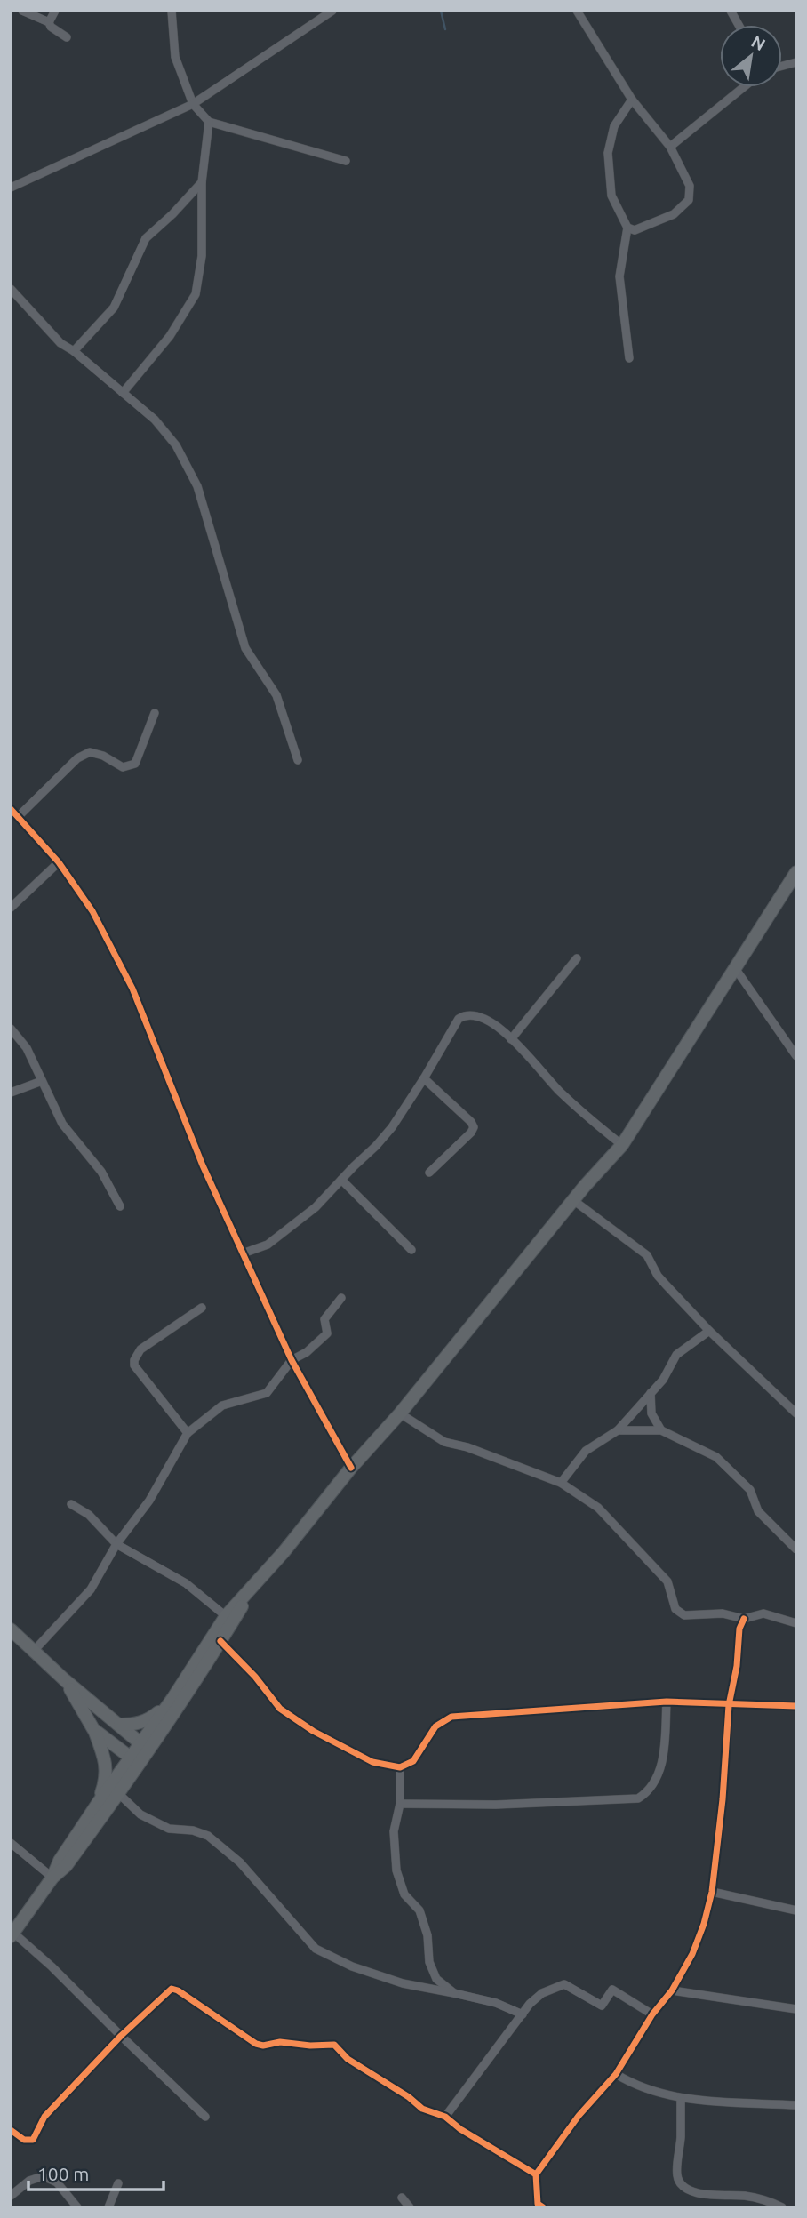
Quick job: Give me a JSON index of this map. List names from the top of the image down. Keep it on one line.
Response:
{"scale_bar":"100 m","north":"top right"}
